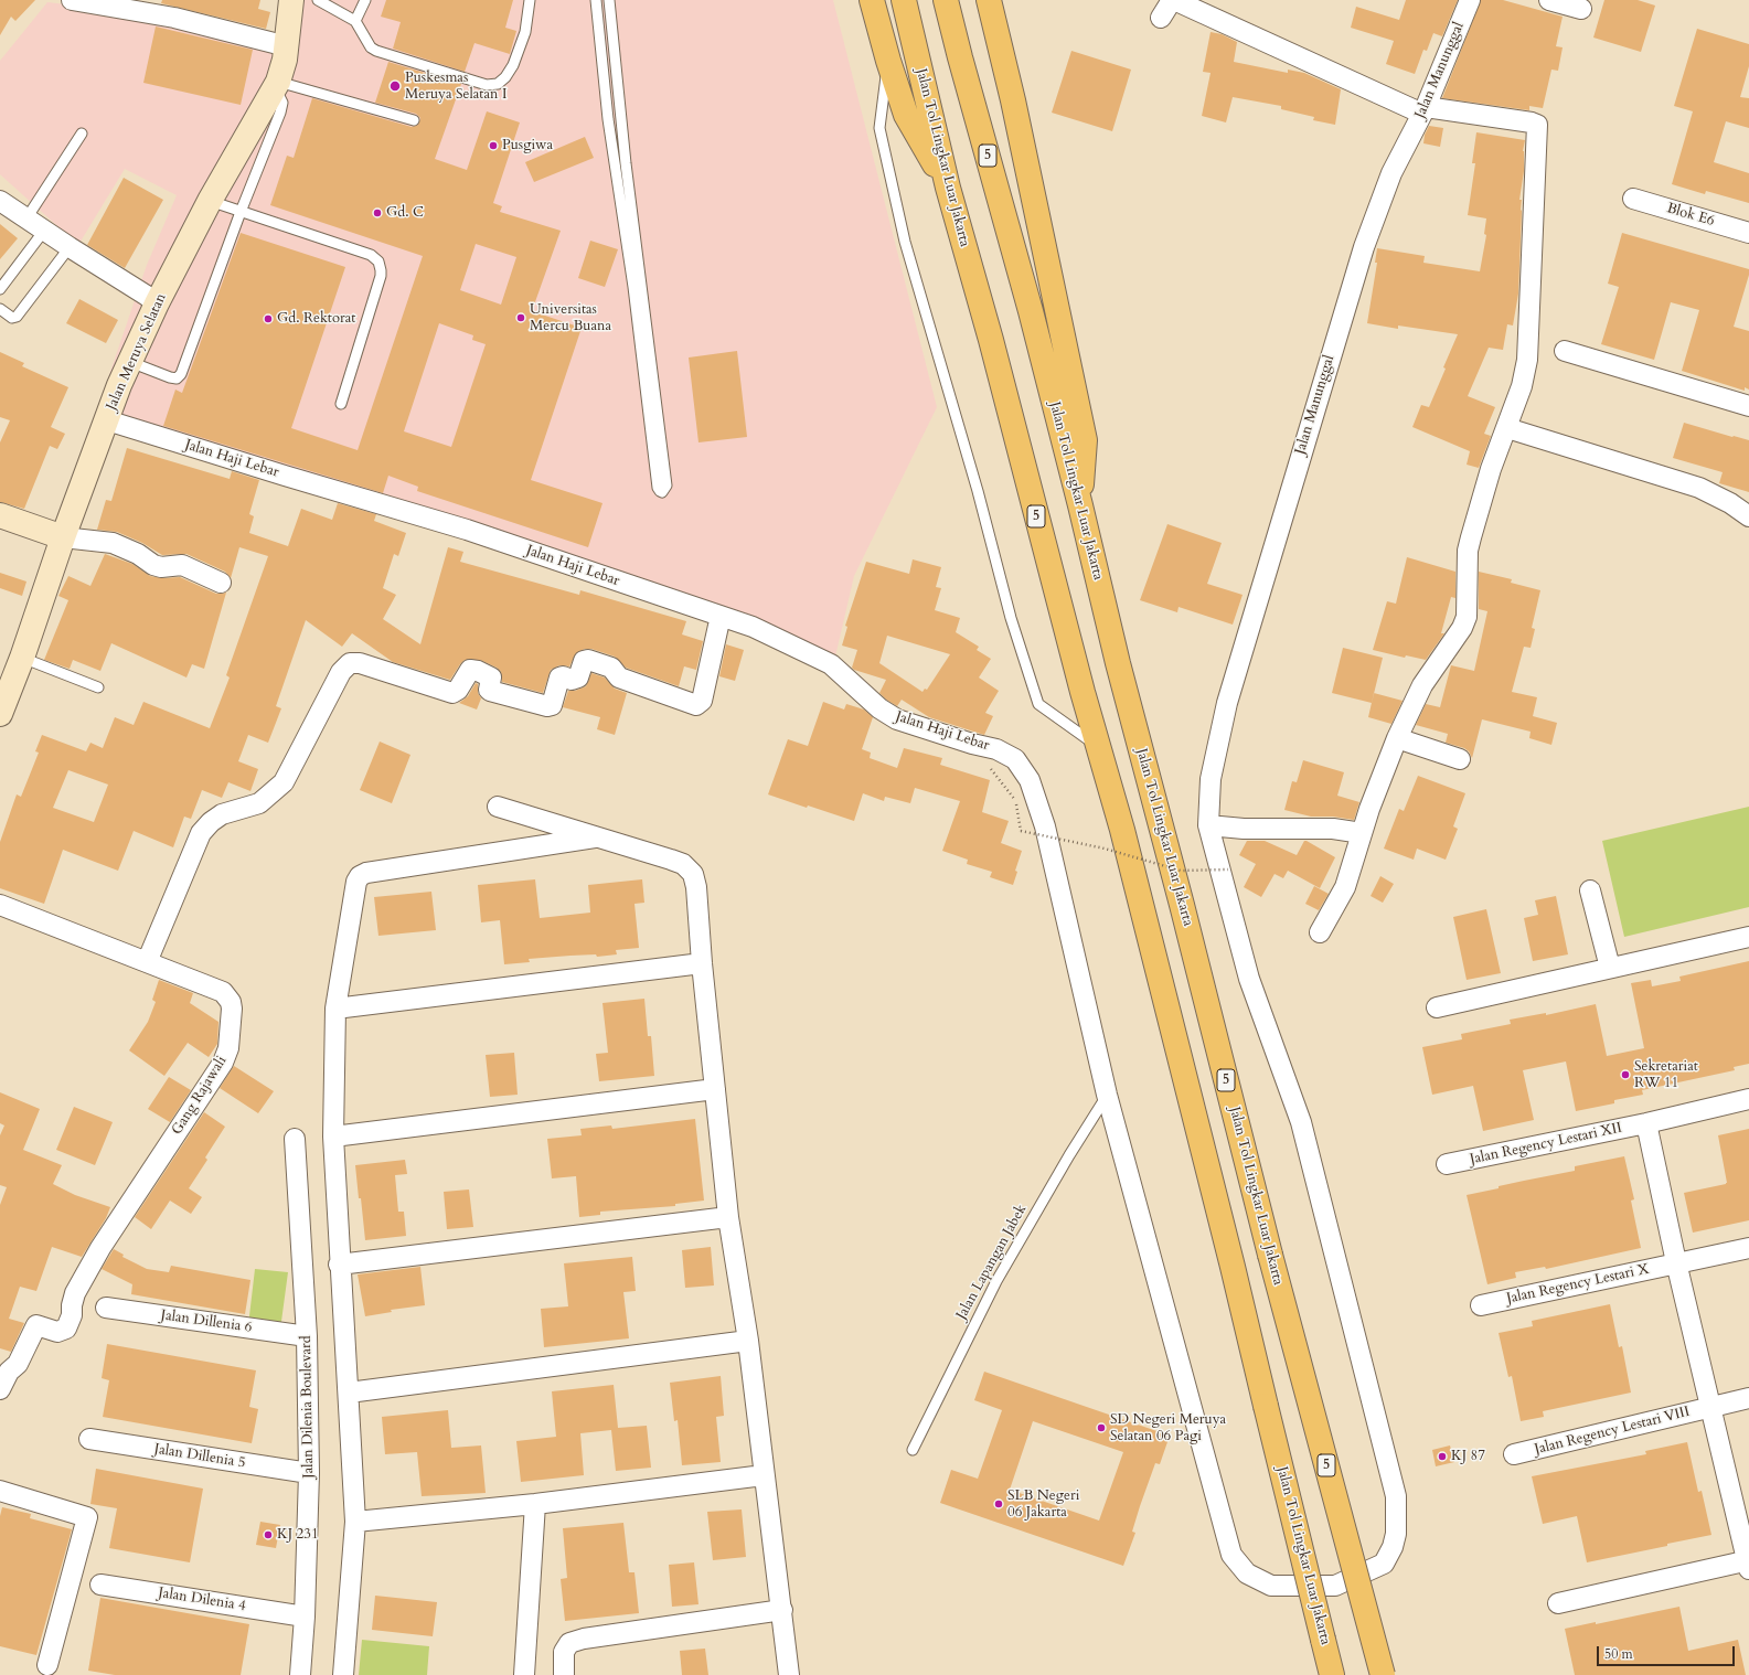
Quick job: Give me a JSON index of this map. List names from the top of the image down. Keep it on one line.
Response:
{"streets":{"highway":["5","Jalan Tol Lingkar Luar Jakarta"],"main road":["Jalan Meruya Selatan"],"street":["Jalan Manunggal","Blok E6","Jalan Haji Lebar","Gang Rajawali","Jalan Regency Lestari XII","Jalan Regency Lestari X","Jalan Dillenia 6","Jalan Dilenia Boulevard","Jalan Regency Lestari VIII","Jalan Dillenia 5","Jalan Dilenia 4"],"lane":["Jalan Lapangan Jabek"]},"crossings":[["Jalan Manunggal","Jalan Haji Lebar"],["Jalan Manunggal","Jalan Lapangan Jabek"],["Jalan Meruya Selatan","Jalan Haji Lebar"],["Jalan Dillenia 6","Jalan Dilenia Boulevard"],["Jalan Dilenia Boulevard","Jalan Dillenia 5"],["Jalan Dilenia Boulevard","Jalan Dilenia 4"]],"places":["Puskesmas Meruya Selatan I","Pusgiwa","Gd. C","Universitas Mercu Buana","Gd. Rektorat","Sekretariat RW 11","SD Negeri Meruya Selatan 06 Pagi","KJ 87","SLB Negeri 06 Jakarta","KJ 231"],"scale_bar":"50 m"}
